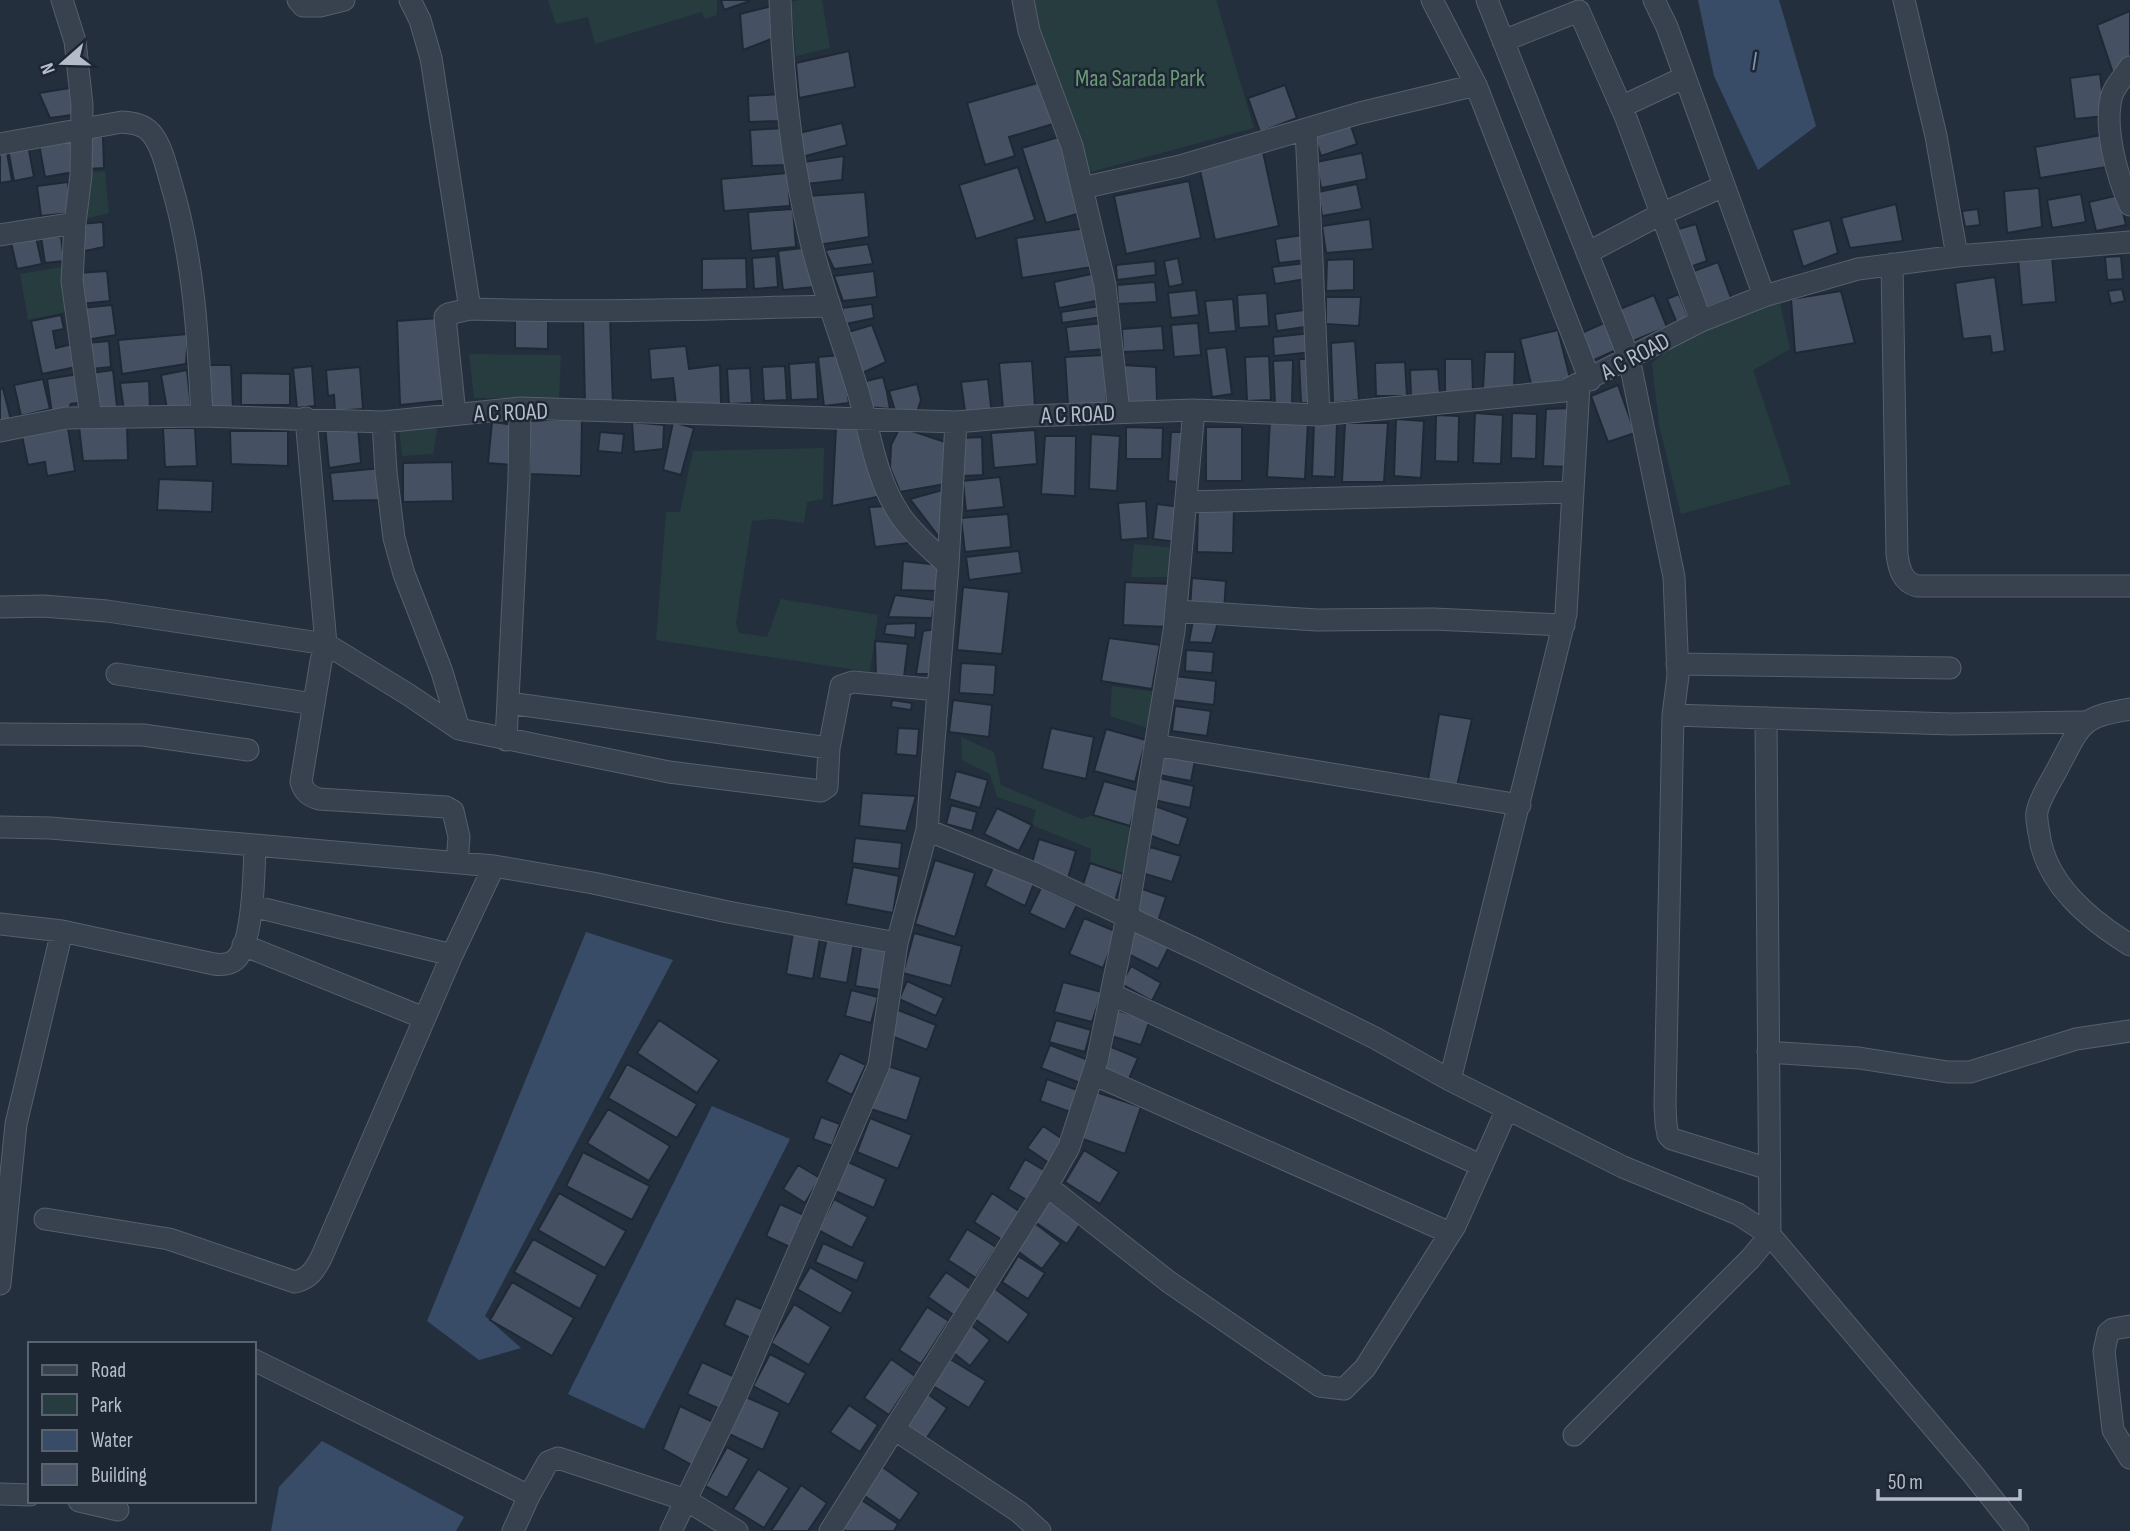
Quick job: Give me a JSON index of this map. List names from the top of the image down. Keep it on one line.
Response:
{"streets":{"street":["A C ROAD"]},"water":["l"],"parks":["Maa Sarada Park"],"legend":["Road","Park","Water","Building"],"scale_bar":"50 m","north":"left"}
